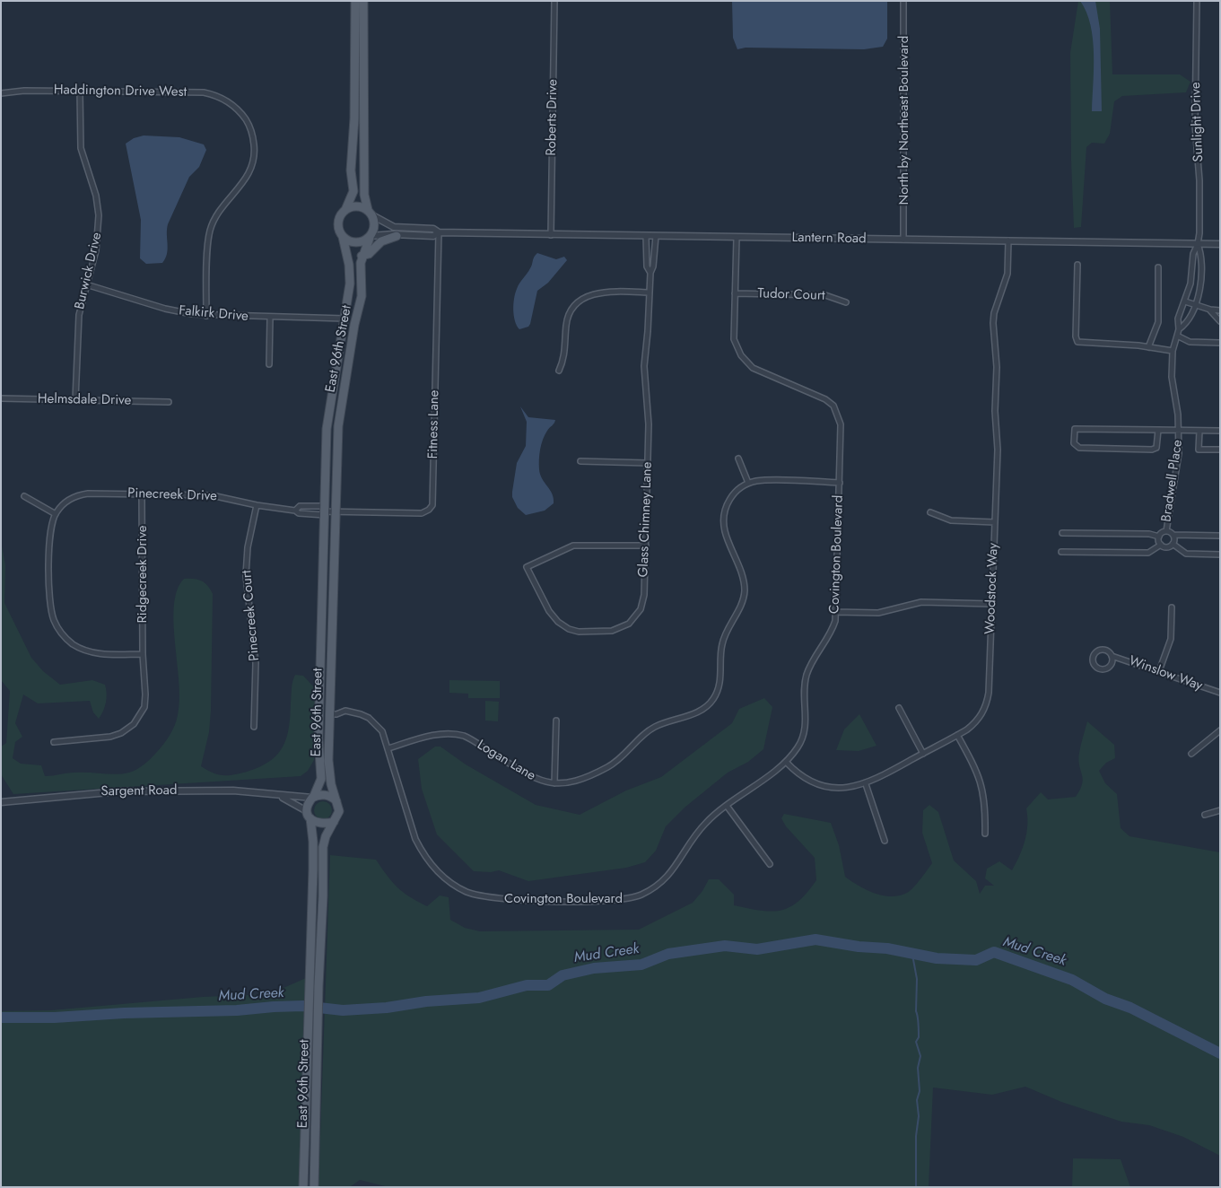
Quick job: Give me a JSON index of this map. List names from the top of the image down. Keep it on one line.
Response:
{"streets":{"main road":["East 96th Street"],"street":["Haddington Drive West","Roberts Drive","North by Northeast Boulevard","Sunlight Drive","Lantern Road","Burwick Drive","Tudor Court","Falkirk Drive","Helmsdale Drive","Fitness Lane","Bradwell Place","Pinecreek Drive","Glass Chimney Lane","Covington Boulevard","Ridgecreek Drive","Woodstock Way","Pinecreek Court","Winslow Way","Logan Lane","Sargent Road"]},"crossings":[["Haddington Drive West","Burwick Drive"],["Haddington Drive West","Falkirk Drive"],["Roberts Drive","Lantern Road"],["North by Northeast Boulevard","Lantern Road"],["Sunlight Drive","Lantern Road"],["Sunlight Drive","Bradwell Place"],["Lantern Road","East 96th Street"],["Lantern Road","Fitness Lane"],["Lantern Road","Bradwell Place"],["Lantern Road","Glass Chimney Lane"],["Lantern Road","Covington Boulevard"],["Lantern Road","Woodstock Way"],["Burwick Drive","Falkirk Drive"],["Burwick Drive","Helmsdale Drive"],["Tudor Court","Covington Boulevard"],["Falkirk Drive","East 96th Street"],["East 96th Street","Fitness Lane"],["East 96th Street","Pinecreek Drive"],["East 96th Street","Covington Boulevard"],["East 96th Street","Sargent Road"],["Fitness Lane","Pinecreek Drive"],["Pinecreek Drive","Ridgecreek Drive"],["Pinecreek Drive","Pinecreek Court"],["Covington Boulevard","Woodstock Way"],["Covington Boulevard","Logan Lane"]],"water":["Mud Creek"]}
